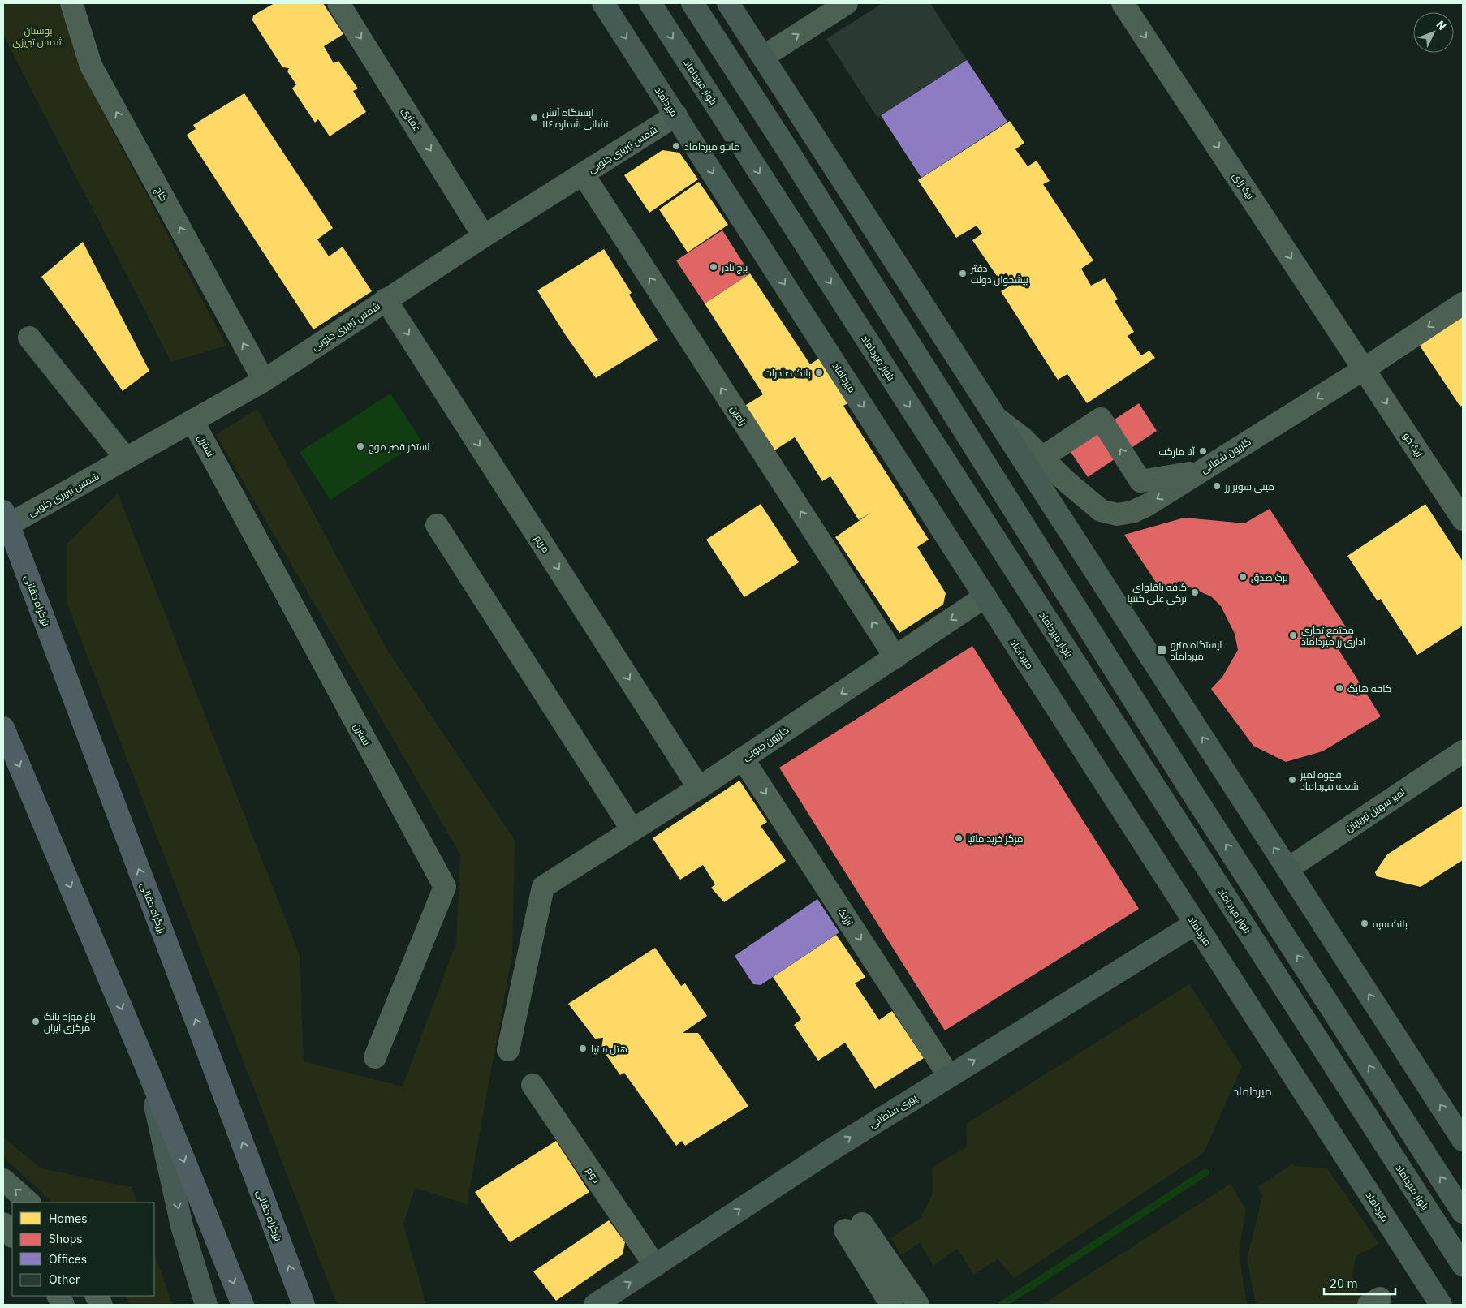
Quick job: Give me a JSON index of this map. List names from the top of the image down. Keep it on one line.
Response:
{"streets":{"highway":["بزرگراه حقانی"],"main road":["بلوار میرداماد","میرداماد","پوری سلطانی"],"street":["غفارى","شمس تبریزی جنوبی","نیک رای","کاج","رامین","نیک خو","نسترن","کازرون شمالی","مریم","کازرون جنوبی","امیر سهیل تبریزیان","ارژنگ","دوم"]},"crossings":[["میرداماد","شمس تبریزی جنوبی"],["میرداماد","کازرون جنوبی"],["میرداماد","پوری سلطانی"],["غفارى","شمس تبریزی جنوبی"],["شمس تبریزی جنوبی","کاج"],["شمس تبریزی جنوبی","رامین"],["شمس تبریزی جنوبی","نسترن"],["شمس تبریزی جنوبی","مریم"],["شمس تبریزی جنوبی","بزرگراه حقانی"],["نیک رای","نیک خو"],["نیک رای","کازرون شمالی"],["رامین","کازرون جنوبی"],["نیک خو","کازرون شمالی"],["مریم","کازرون جنوبی"],["کازرون جنوبی","ارژنگ"],["ارژنگ","پوری سلطانی"],["پوری سلطانی","دوم"]],"one_way":["غفارى","نیک رای","رامین","نیک خو","کازرون شمالی","کازرون جنوبی","ارژنگ","پوری سلطانی"],"districts":["میرداماد"],"parks":["بوستان شمس تبریزی"],"places":{"other":["ایستگاه آتش نشانی شماره ۱۱۶","مانتو میرداماد","برج نادر","دفتر پیشخوان دولت","بانک صادرات","استخر قصر موج","آتا مارکت","مینی سوپر رز","برگ صدق","کافه باقلوای ترکی علی کنتیا","مجتمع تجاری اداری رز میرداماد","کافه هایک","قهوه لمیز شعبه میرداماد","مرکز خرید ماتیا","بانک سپه","باغ موزه بانک مرکزی ایران","هتل ستیا"],"transit":["ایستگاه مترو میرداماد"]},"legend":["Homes","Shops","Offices","Other"],"scale_bar":"20 m","north":"top right"}
